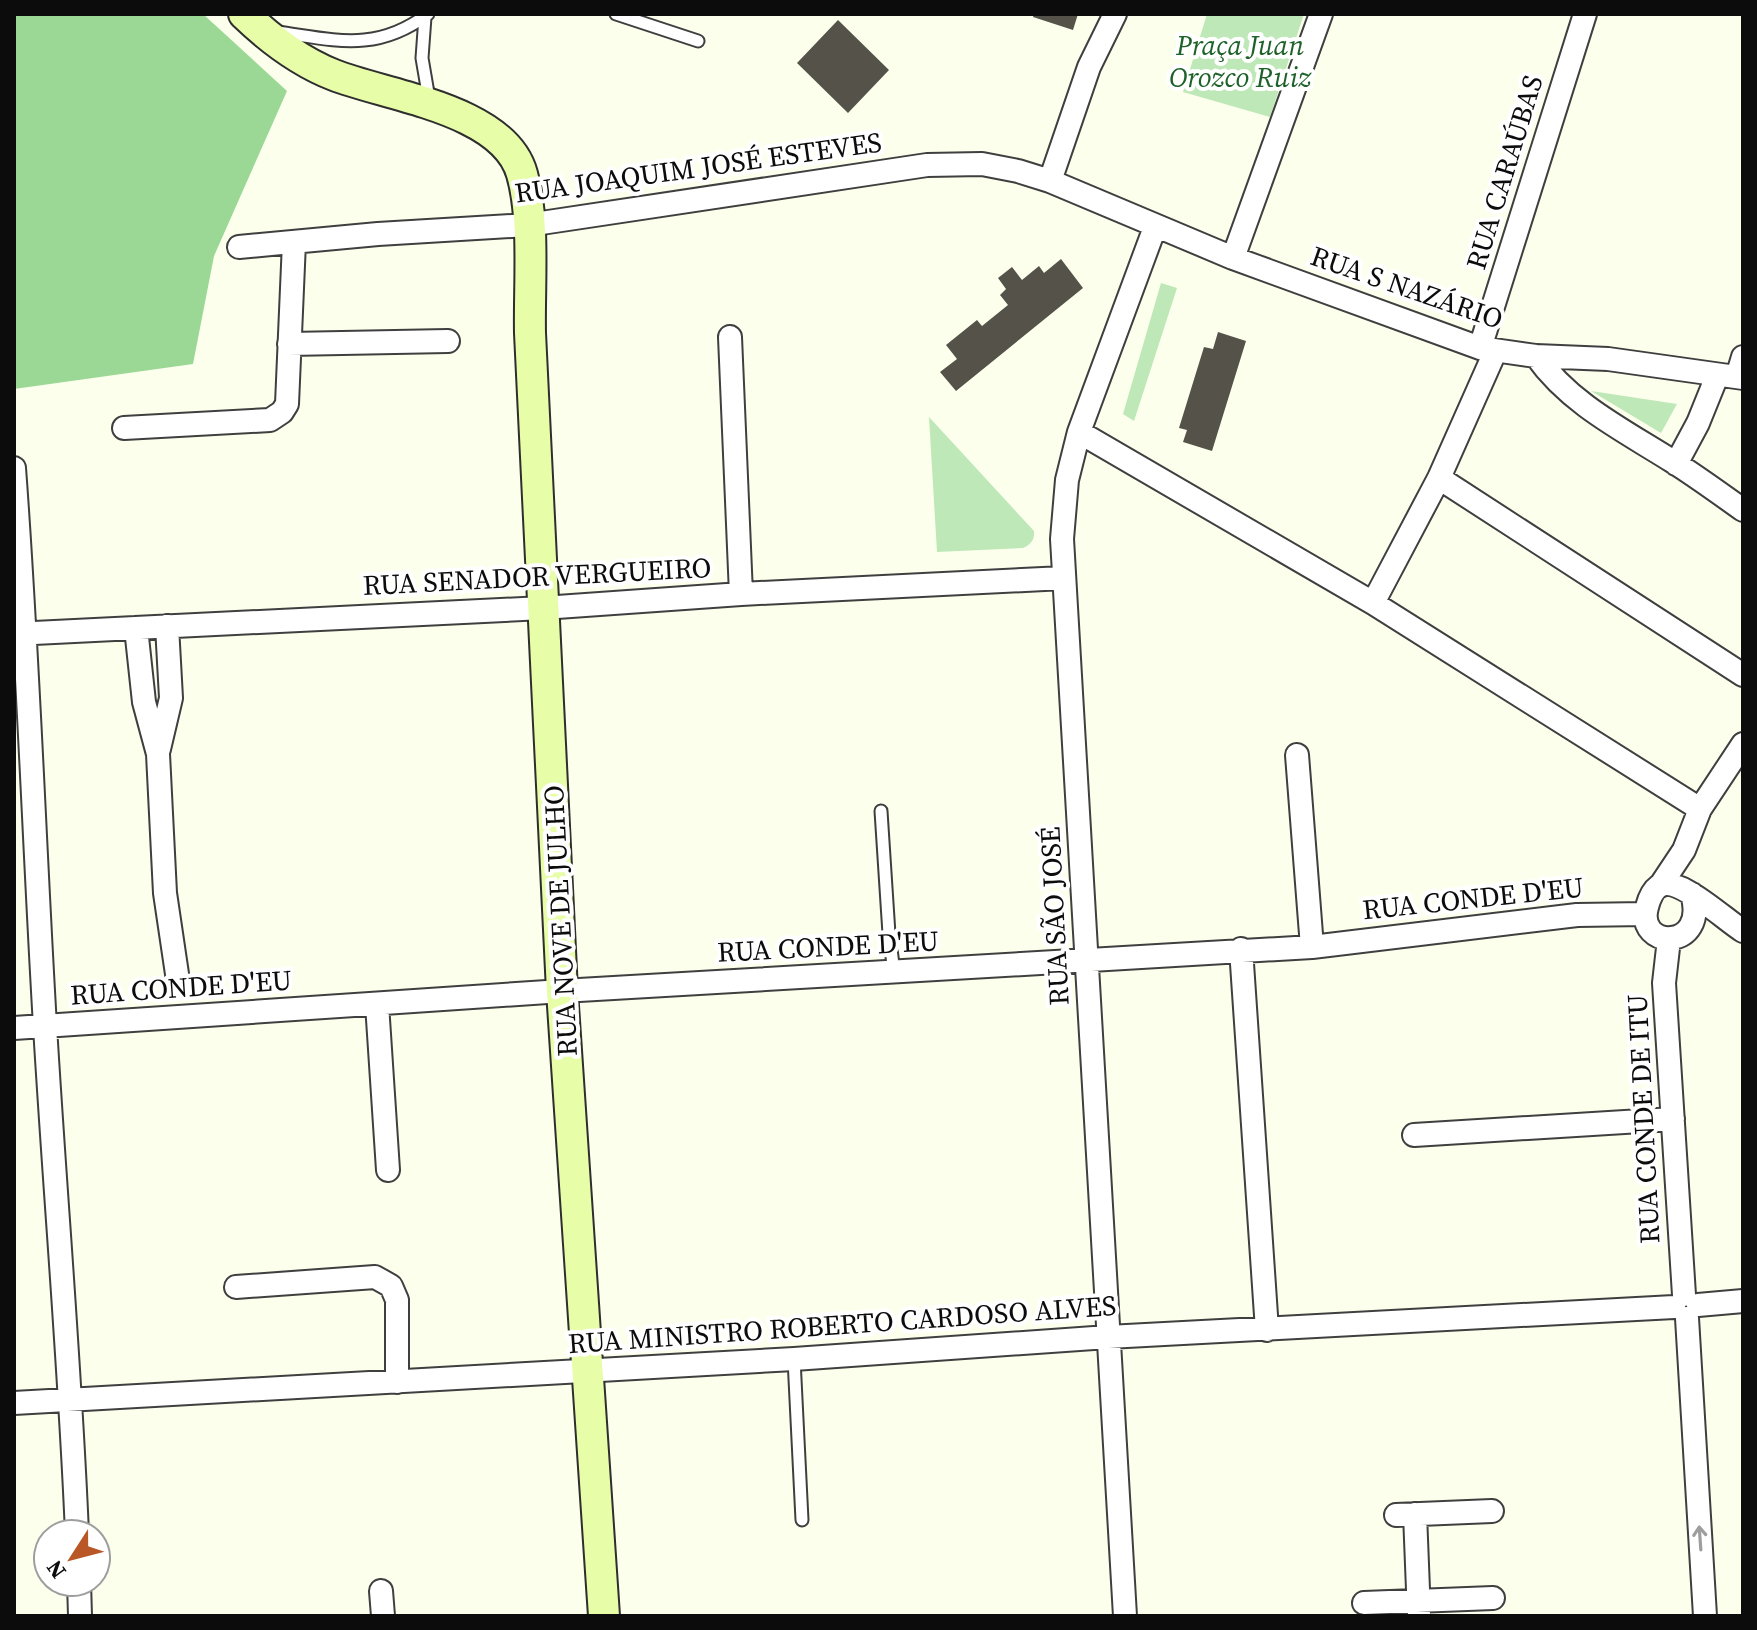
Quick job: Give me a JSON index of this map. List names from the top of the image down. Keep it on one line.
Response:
{"streets":{"street":["RUA JOAQUIM JOSÉ ESTEVES","RUA CARAÚBAS","RUA S NAZÁRIO","RUA SENADOR VERGUEIRO","RUA CONDE D'EU","RUA SÃO JOSÉ","RUA NOVE DE JULHO","RUA CONDE DE ITU","RUA MINISTRO ROBERTO CARDOSO ALVES"]},"crossings":[["RUA JOAQUIM JOSÉ ESTEVES","RUA S NAZÁRIO"],["RUA JOAQUIM JOSÉ ESTEVES","RUA SÃO JOSÉ"],["RUA JOAQUIM JOSÉ ESTEVES","RUA NOVE DE JULHO"],["RUA CARAÚBAS","RUA S NAZÁRIO"],["RUA S NAZÁRIO","RUA SÃO JOSÉ"],["RUA SENADOR VERGUEIRO","RUA SÃO JOSÉ"],["RUA SENADOR VERGUEIRO","RUA NOVE DE JULHO"],["RUA CONDE D'EU","RUA SÃO JOSÉ"],["RUA CONDE D'EU","RUA NOVE DE JULHO"],["RUA CONDE D'EU","RUA CONDE DE ITU"],["RUA SÃO JOSÉ","RUA MINISTRO ROBERTO CARDOSO ALVES"],["RUA NOVE DE JULHO","RUA MINISTRO ROBERTO CARDOSO ALVES"],["RUA CONDE DE ITU","RUA MINISTRO ROBERTO CARDOSO ALVES"]],"one_way":["RUA CONDE DE ITU"],"parks":["Praça Juan Orozco Ruiz"],"north":"bottom left"}
